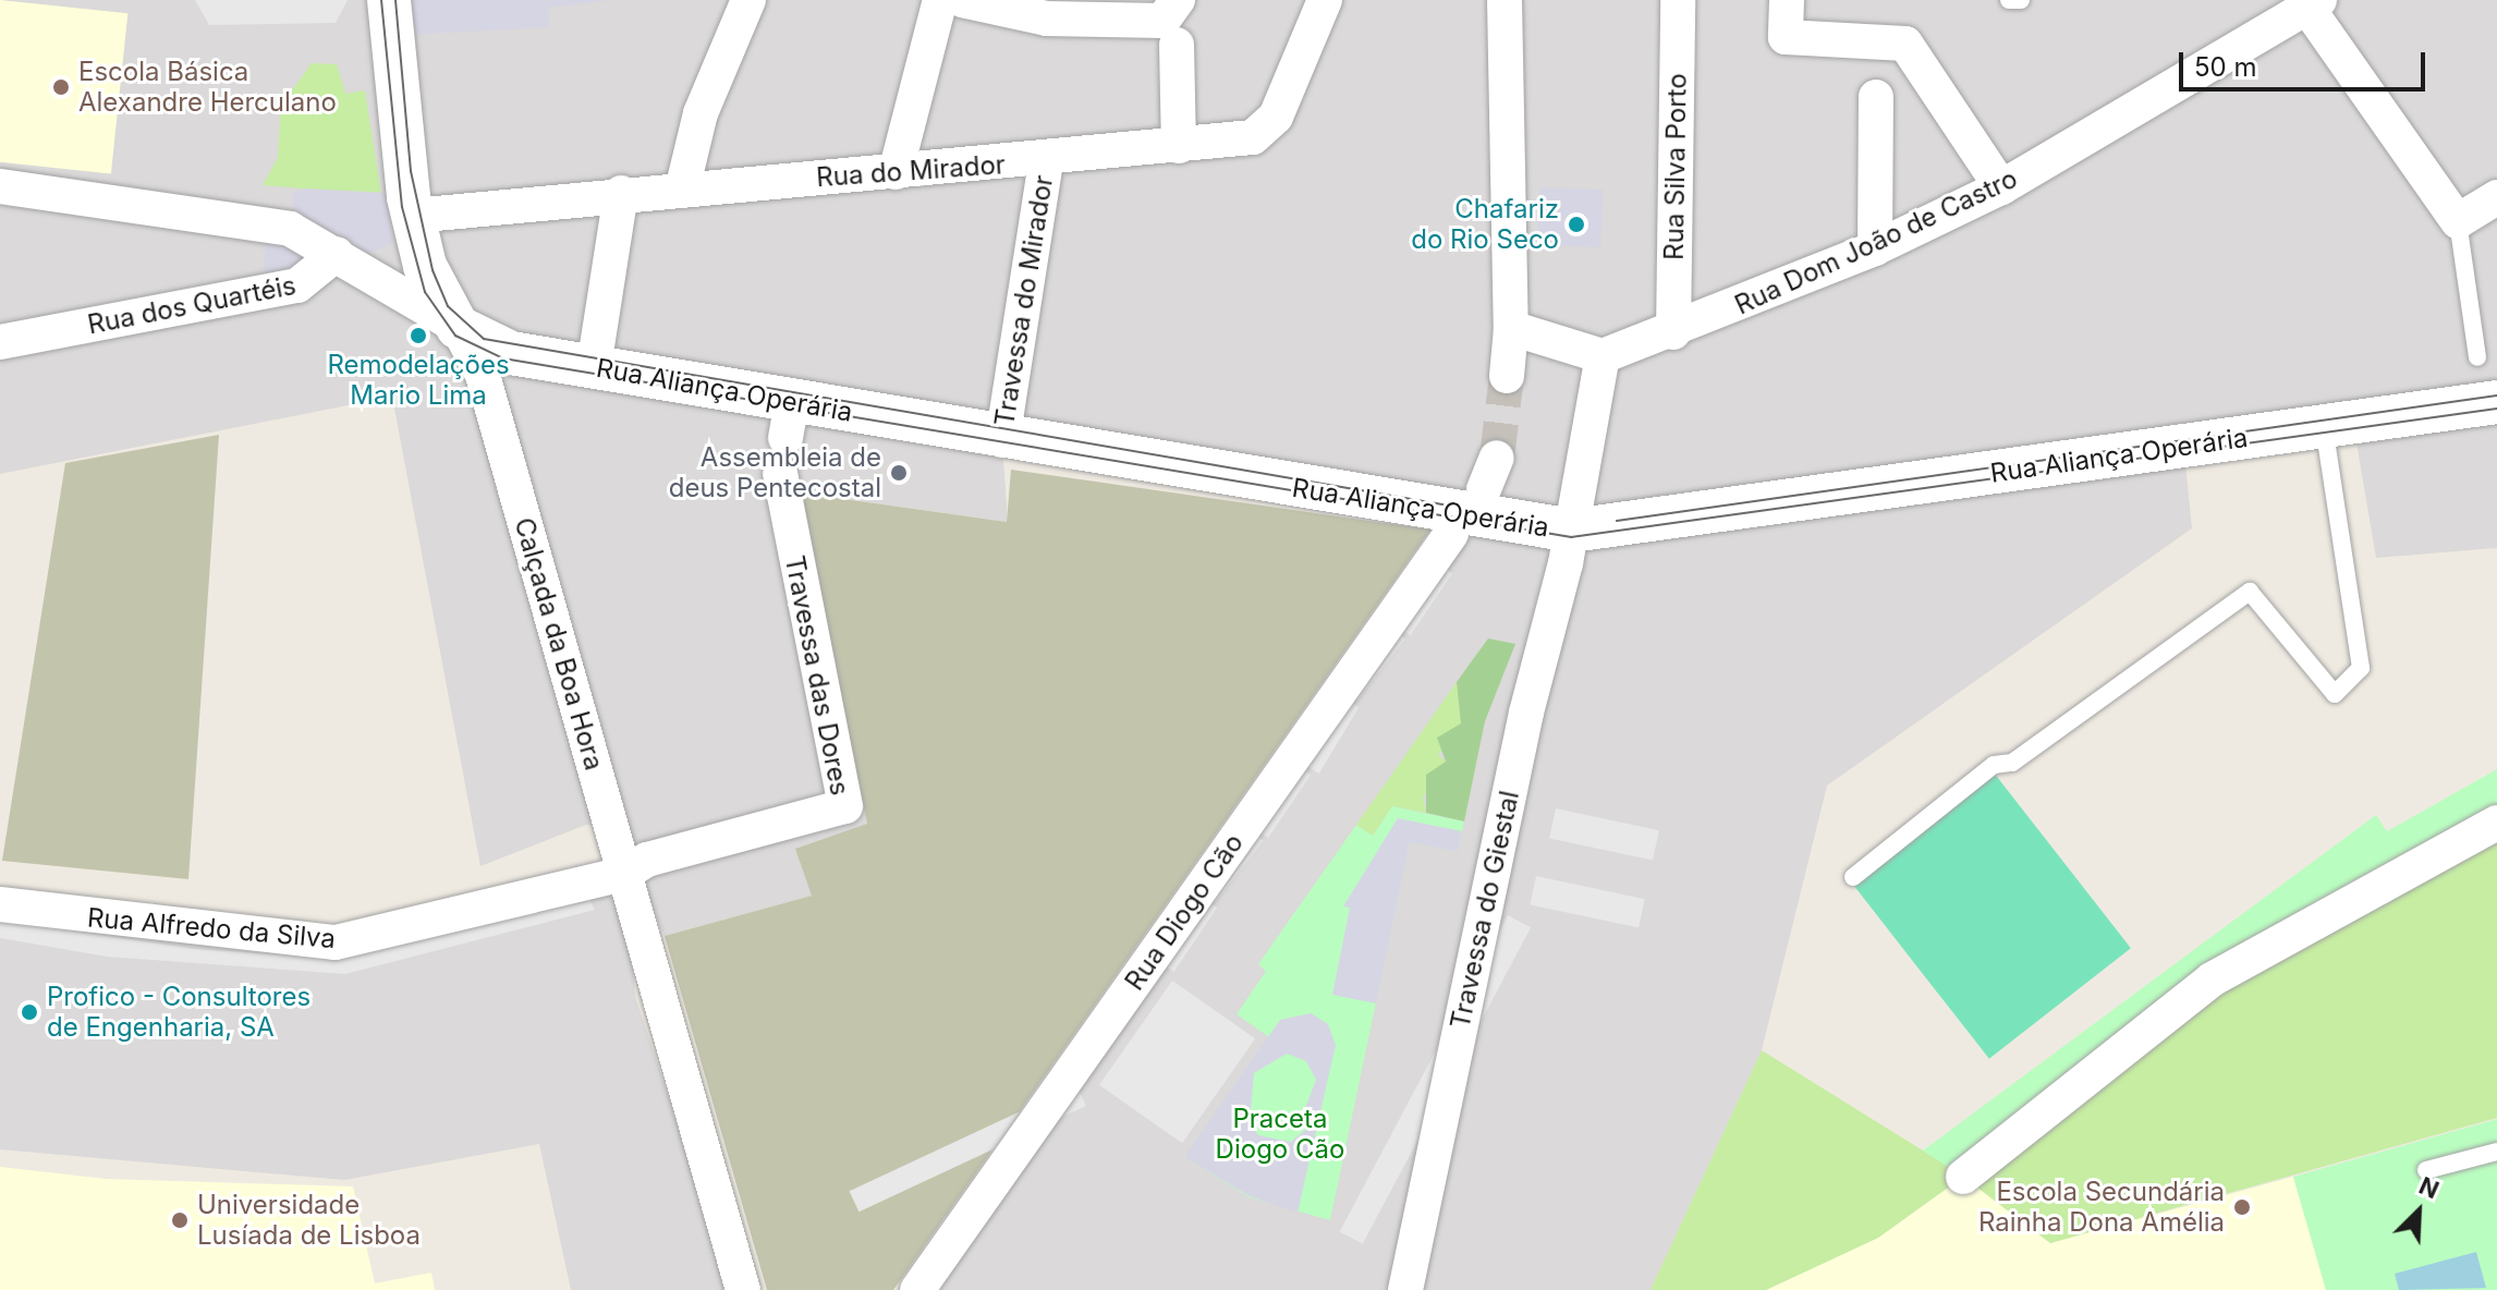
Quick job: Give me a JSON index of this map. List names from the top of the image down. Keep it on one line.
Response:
{"streets":{"street":["Rua Silva Porto","Rua do Mirador","Rua Dom João de Castro","Travessa do Mirador","Rua dos Quartéis","Rua Aliança Operária","Calçada da Boa Hora","Travessa das Dores","Travessa do Giestal","Rua Diogo Cão","Rua Alfredo da Silva"]},"crossings":[["Rua Silva Porto","Rua Dom João de Castro"],["Rua do Mirador","Travessa do Mirador"],["Rua do Mirador","Calçada da Boa Hora"],["Rua Dom João de Castro","Travessa do Giestal"],["Travessa do Mirador","Rua Aliança Operária"],["Rua Aliança Operária","Calçada da Boa Hora"],["Rua Aliança Operária","Travessa do Giestal"],["Calçada da Boa Hora","Travessa das Dores"],["Calçada da Boa Hora","Rua Alfredo da Silva"],["Travessa das Dores","Rua Alfredo da Silva"]],"parks":["Praceta Diogo Cão"],"places":["Escola Básica Alexandre Herculano","Chafariz do Rio Seco","Remodelações Mario Lima","Assembleia de deus Pentecostal","Profico - Consultores de Engenharia, SA","Escola Secundária Rainha Dona Amélia","Universidade Lusíada de Lisboa"],"scale_bar":"50 m","north":"top right"}
